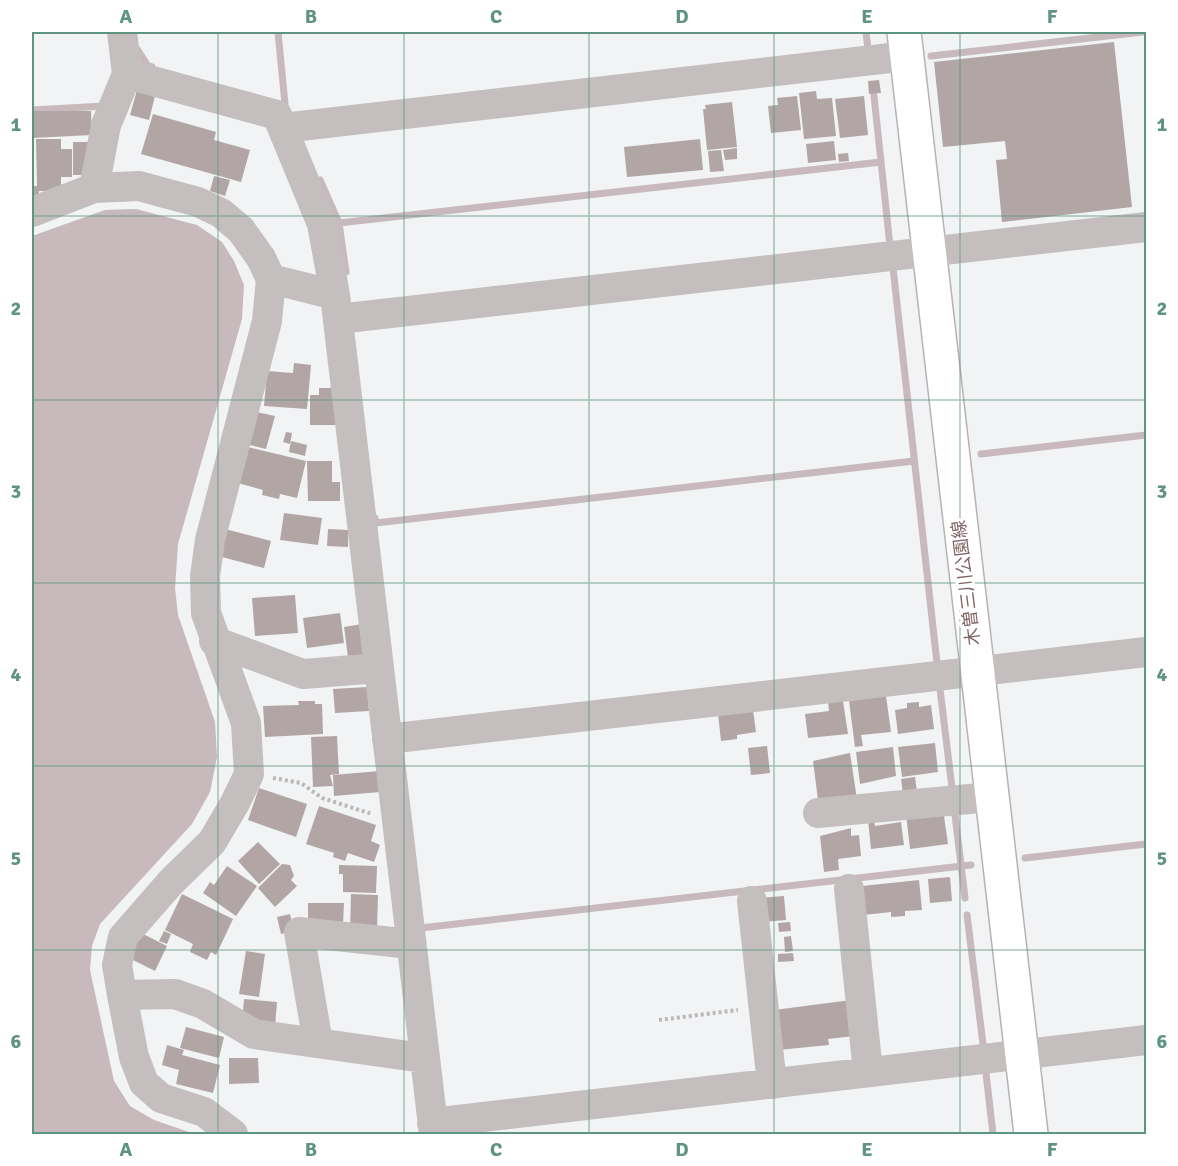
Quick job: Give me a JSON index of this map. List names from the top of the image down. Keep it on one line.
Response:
{"streets":{"main road":["木曽三川公園線"]},"grid":{"columns":["A","B","C","D","E","F"],"rows":["1","2","3","4","5","6"]}}
